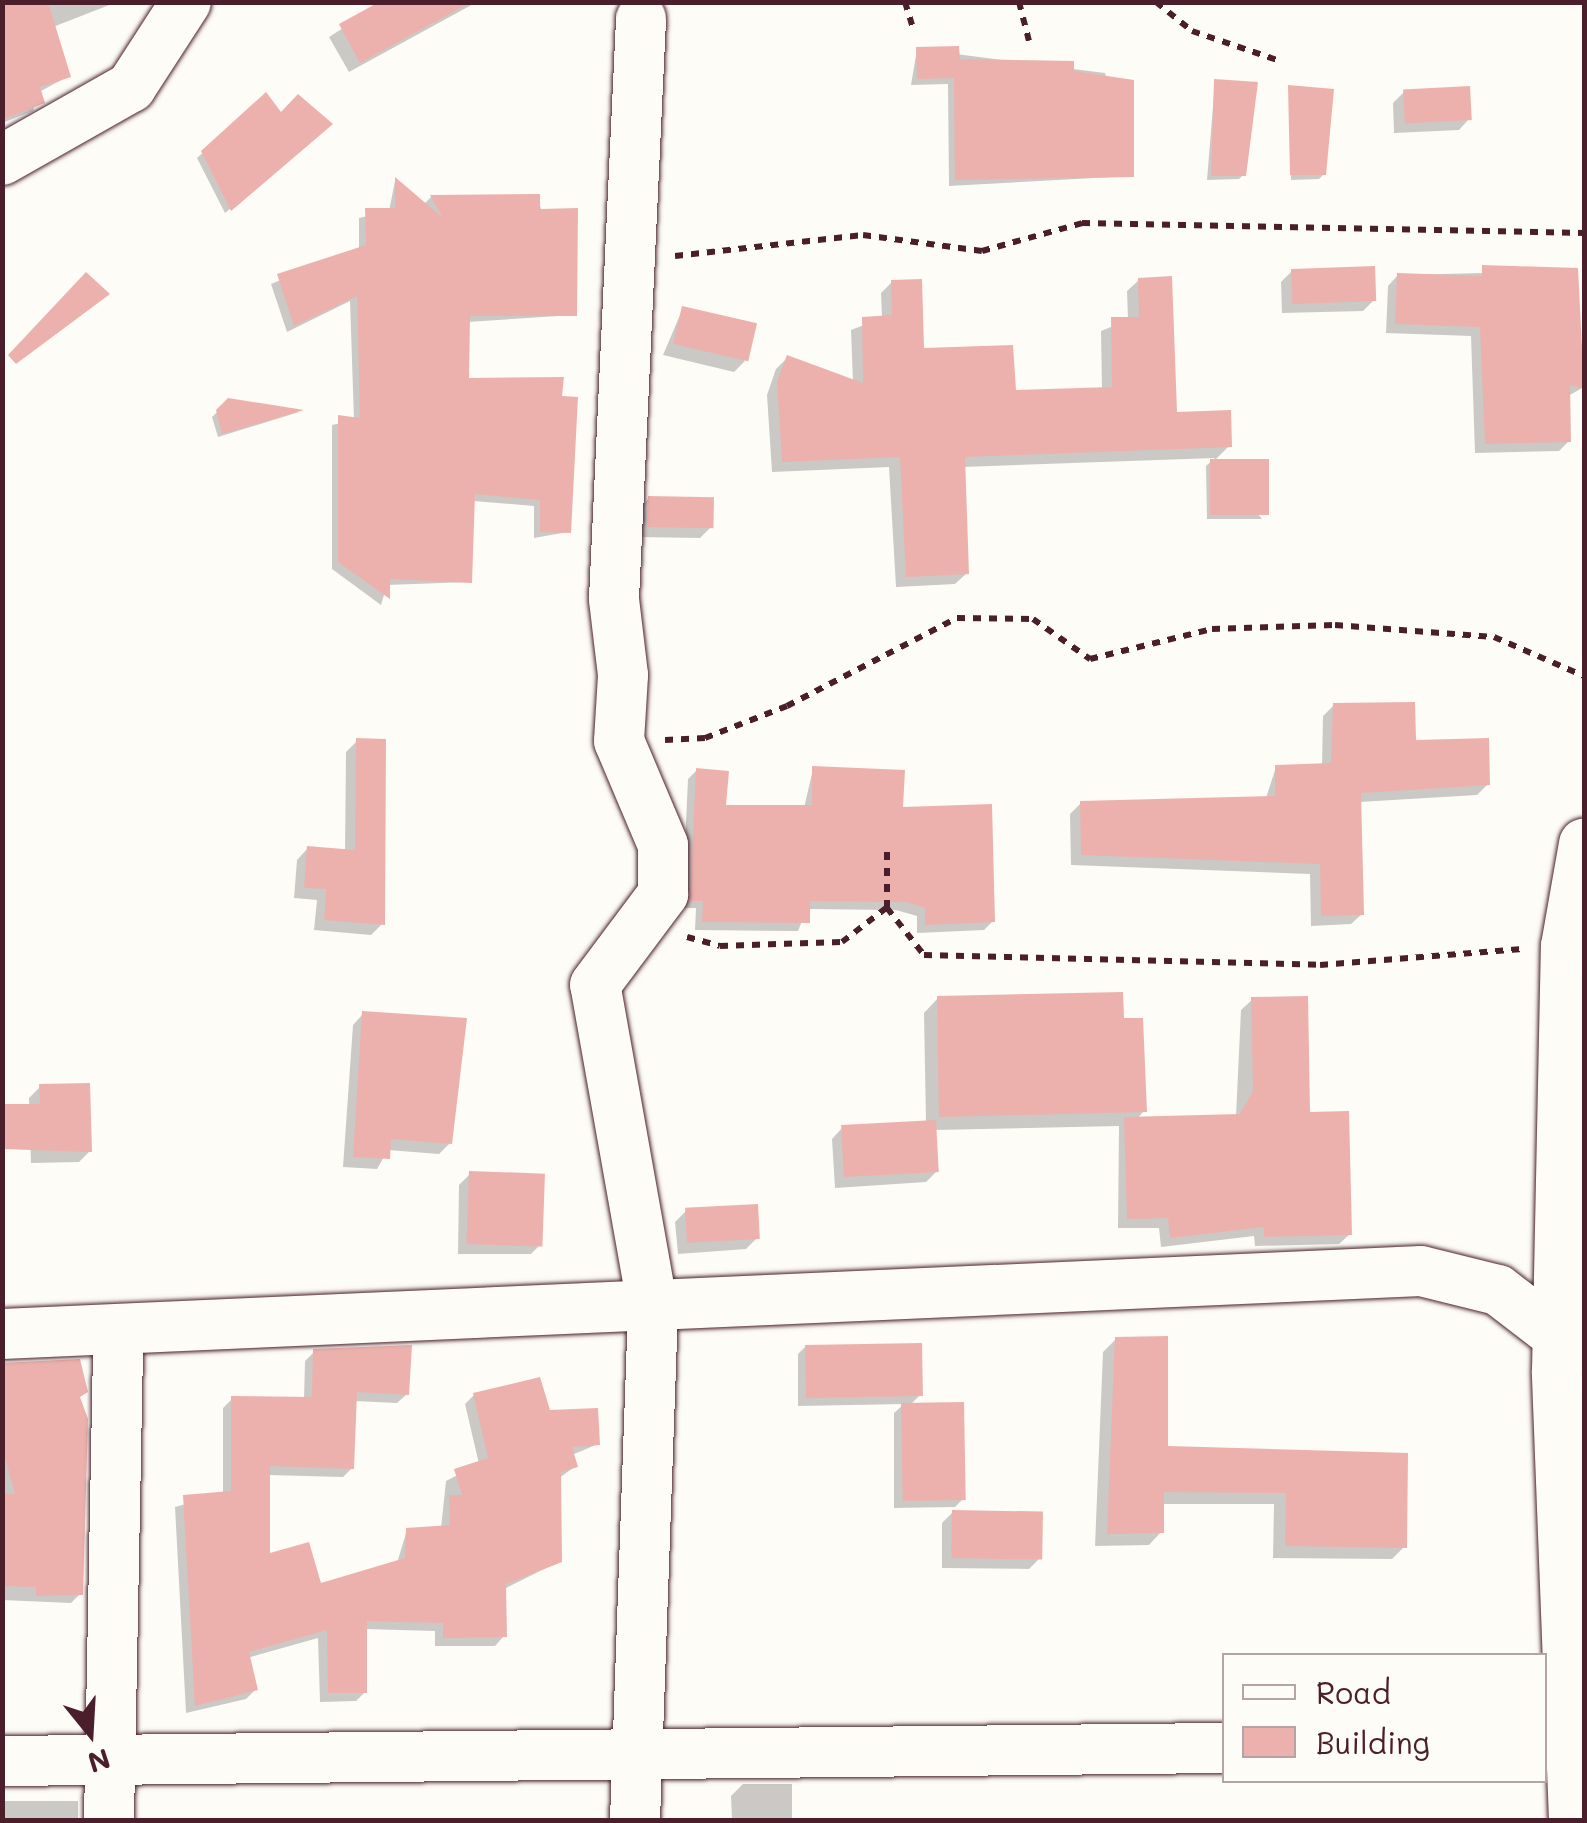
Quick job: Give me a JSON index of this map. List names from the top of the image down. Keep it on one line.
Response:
{"legend":["Road","Building"],"north":"bottom"}
